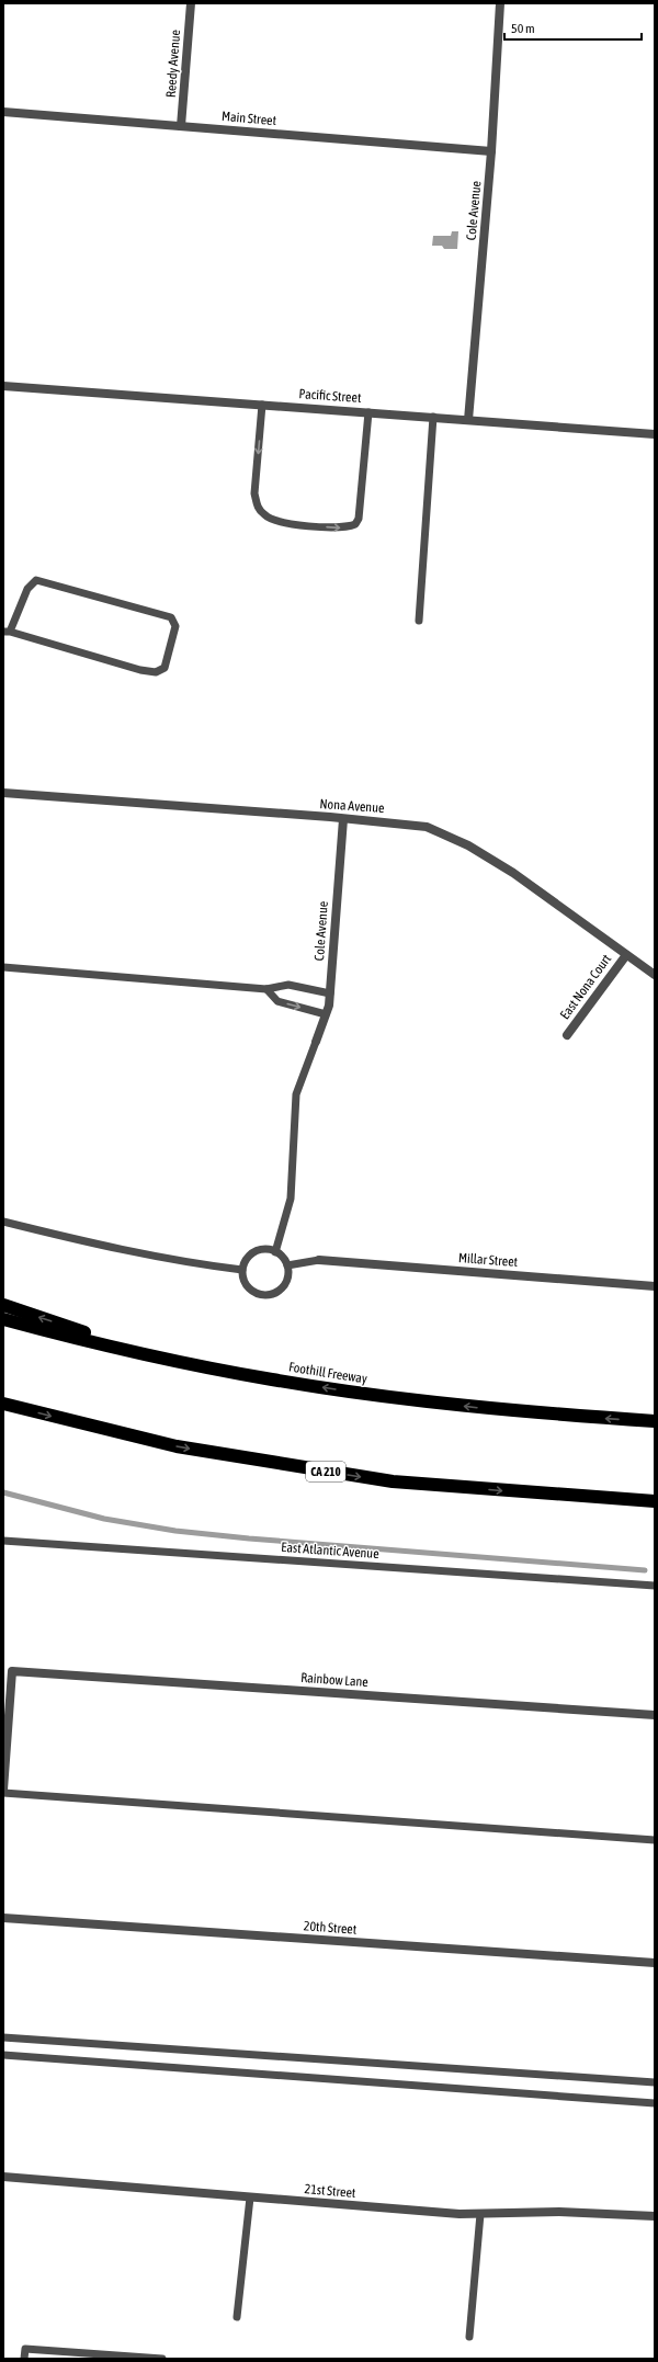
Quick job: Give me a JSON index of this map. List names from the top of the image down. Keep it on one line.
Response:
{"streets":{"highway":["Foothill Freeway","CA 210"],"street":["Reedy Avenue","Main Street","Cole Avenue","Pacific Street","Nona Avenue","East Nona Court","Millar Street","Rainbow Lane","20th Street","21st Street"],"lane":["East Atlantic Avenue"]},"crossings":[["Reedy Avenue","Main Street"],["Main Street","Cole Avenue"],["Cole Avenue","Pacific Street"],["Cole Avenue","Nona Avenue"],["Nona Avenue","East Nona Court"]],"scale_bar":"50 m"}
